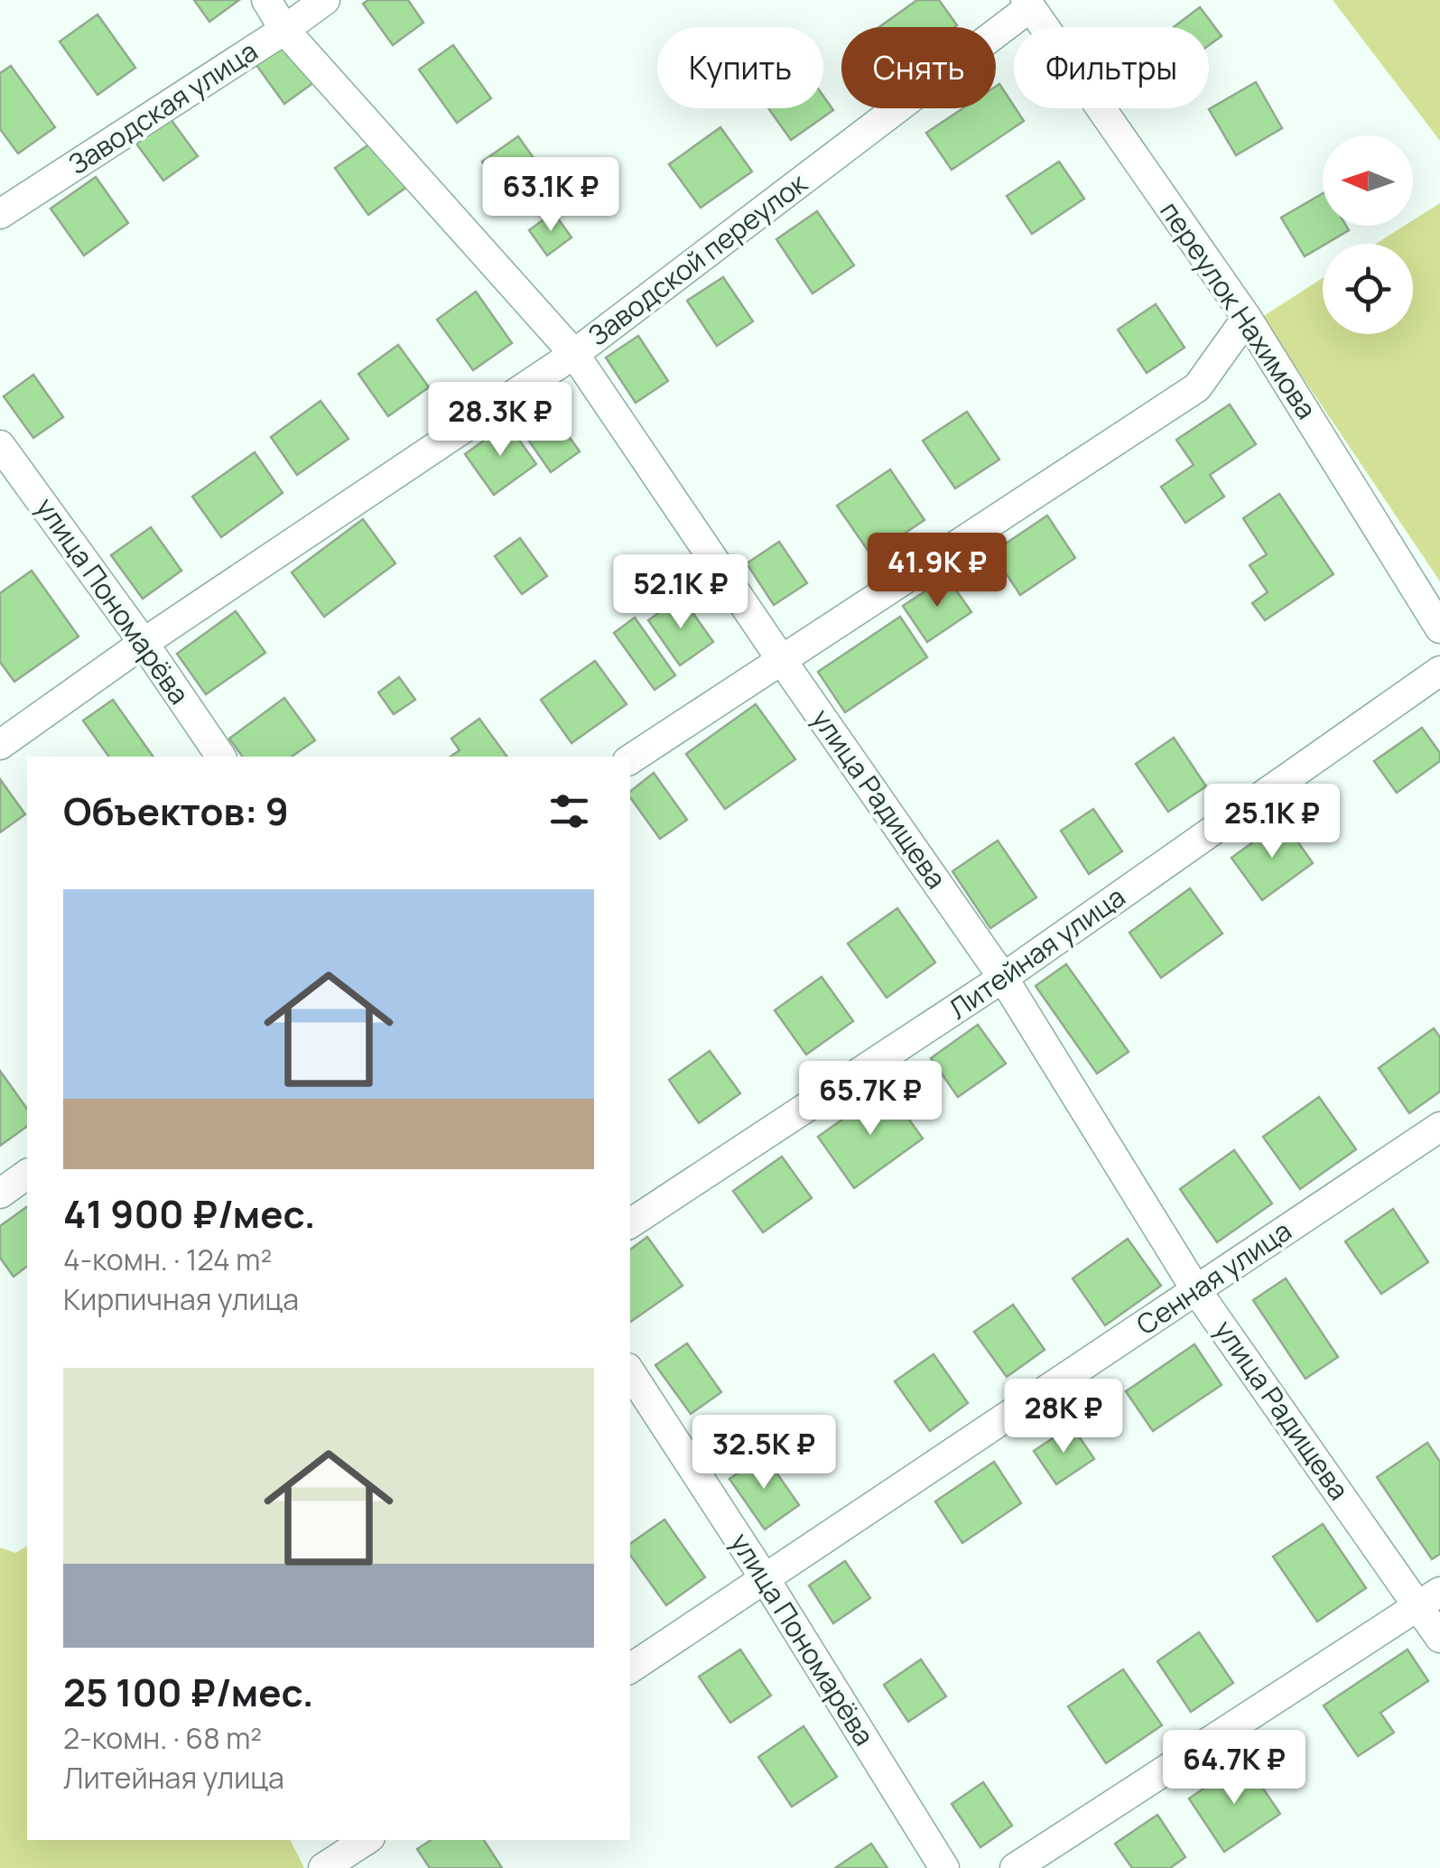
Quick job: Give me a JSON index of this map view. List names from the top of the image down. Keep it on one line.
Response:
{"streets":{"street":["Заводская улица","Заводской переулок","переулок Нахимова","улица Пономарёва","улица Радищева","Литейная улица","Сенная улица"]},"crossings":[["Заводская улица","улица Радищева"],["Заводской переулок","переулок Нахимова"],["Заводской переулок","улица Пономарёва"],["Заводской переулок","улица Радищева"],["улица Пономарёва","Сенная улица"],["улица Радищева","Литейная улица"],["улица Радищева","Сенная улица"]],"north":"left","page":{"chip":["Купить","Снять","Фильтры"],"price":["63.1K ₽","28.3K ₽","41.9K ₽","52.1K ₽","25.1K ₽","65.7K ₽","28K ₽","32.5K ₽","64.7K ₽"],"heading":"Объектов: 9","list":[{"name":"41 900 ₽/мес.","note":"4-комн. · 124 m² · Кирпичная улица"},{"name":"25 100 ₽/мес.","note":"2-комн. · 68 m² · Литейная улица"}]}}
